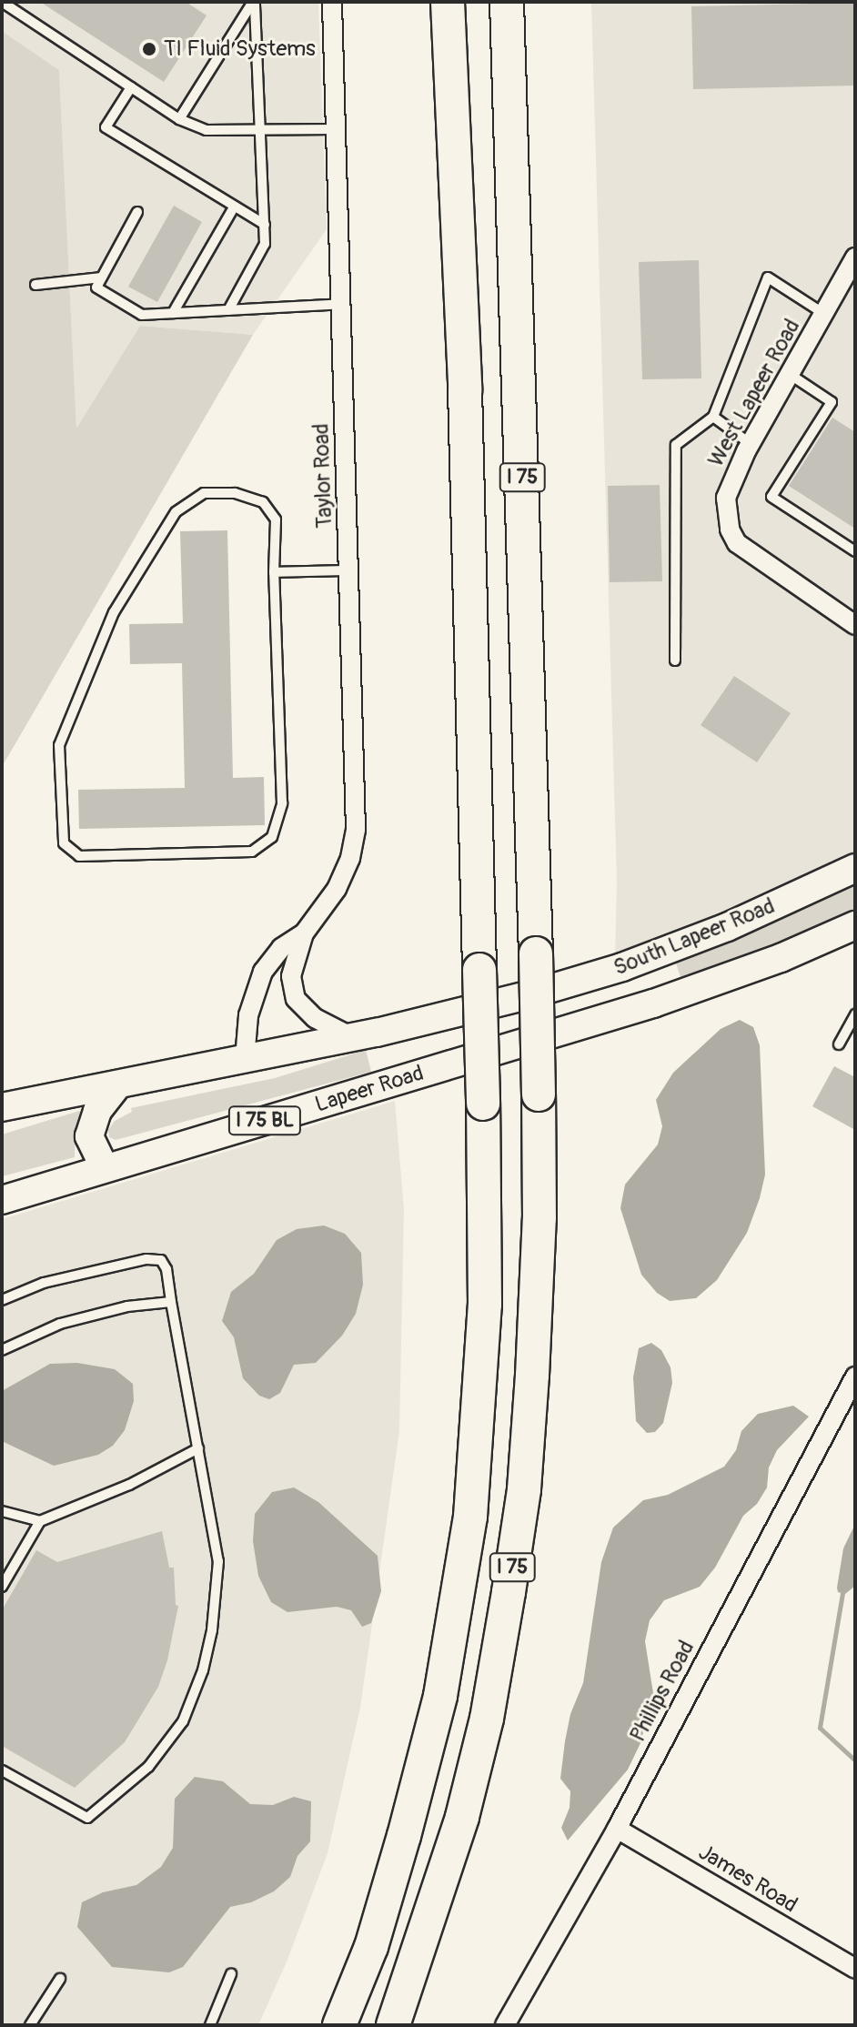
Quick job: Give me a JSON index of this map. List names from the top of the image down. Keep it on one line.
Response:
{"streets":{"highway":["I 75"],"main road":["South Lapeer Road","Lapeer Road","I 75 BL"],"street":["West Lapeer Road","Taylor Road","Phillips Road","James Road"]},"crossings":[["Taylor Road","South Lapeer Road"],["South Lapeer Road","Lapeer Road"],["Phillips Road","James Road"]],"places":["TI Fluid Systems"]}
